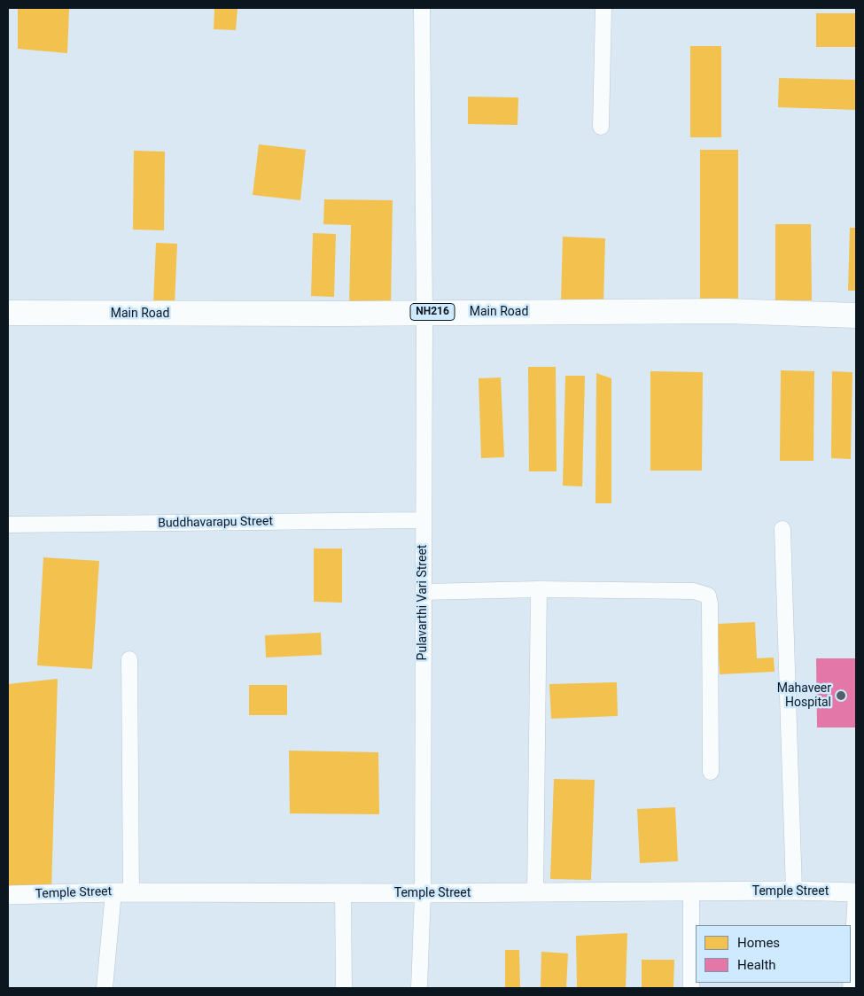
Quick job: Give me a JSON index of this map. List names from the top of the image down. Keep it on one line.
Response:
{"streets":{"highway":["NH216","Main Road"],"street":["Buddhavarapu Street","Pulavarthi Vari Street","Temple Street"]},"crossings":[["Main Road","Pulavarthi Vari Street"],["Buddhavarapu Street","Pulavarthi Vari Street"],["Pulavarthi Vari Street","Temple Street"]],"places":["Mahaveer Hospital"],"legend":["Homes","Health"]}
